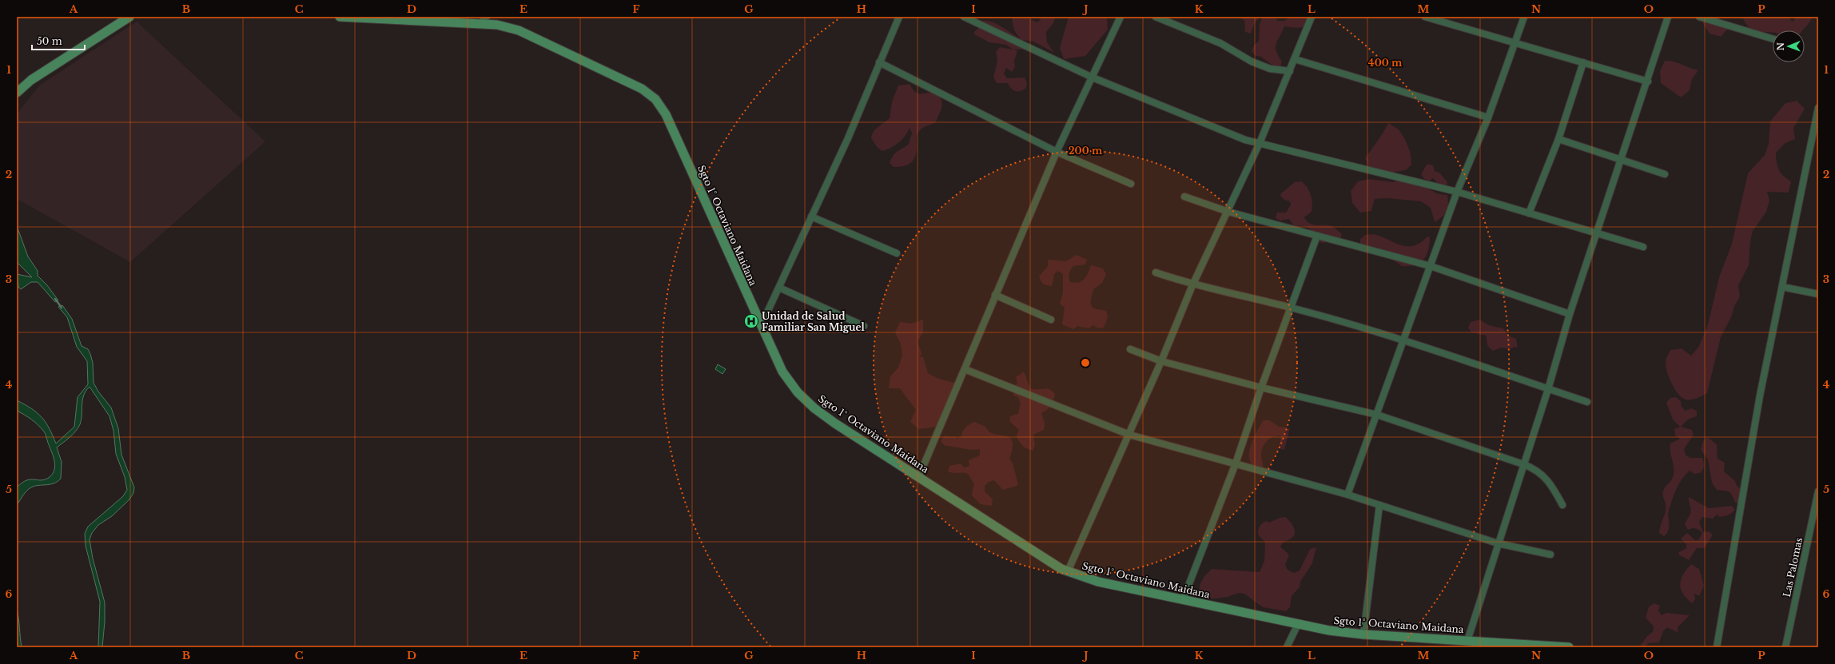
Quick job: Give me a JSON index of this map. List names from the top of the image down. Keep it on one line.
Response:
{"streets":{"main road":["Sgto 1° Octaviano Maidana"],"street":["Las Palomas"]},"places":{"hospital":["Unidad de Salud Familiar San Miguel"]},"scale_bar":"50 m","north":"left","grid":{"columns":["A","B","C","D","E","F","G","H","I","J","K","L","M","N","O","P"],"rows":["1","2","3","4","5","6"]},"rings":["400 m","200 m"]}
